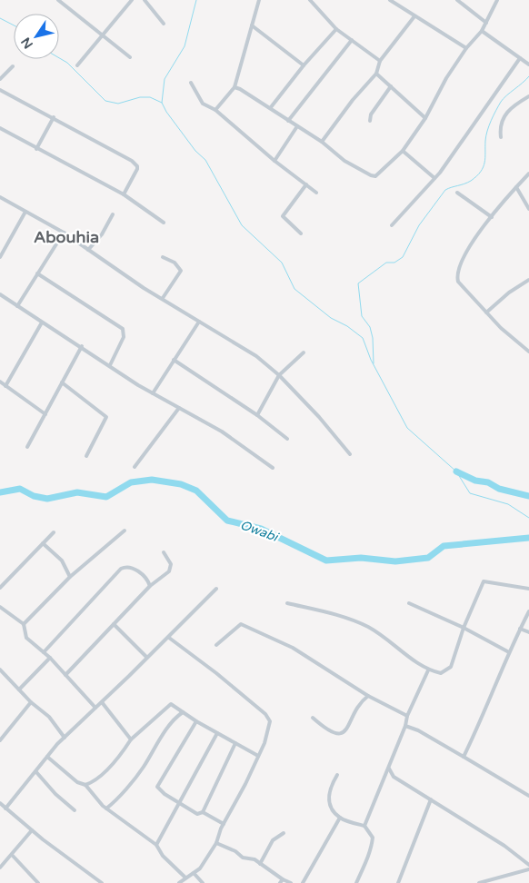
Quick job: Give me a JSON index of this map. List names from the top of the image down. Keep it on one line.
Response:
{"districts":["Abouhia"],"water":["Owabi"],"north":"bottom left"}
